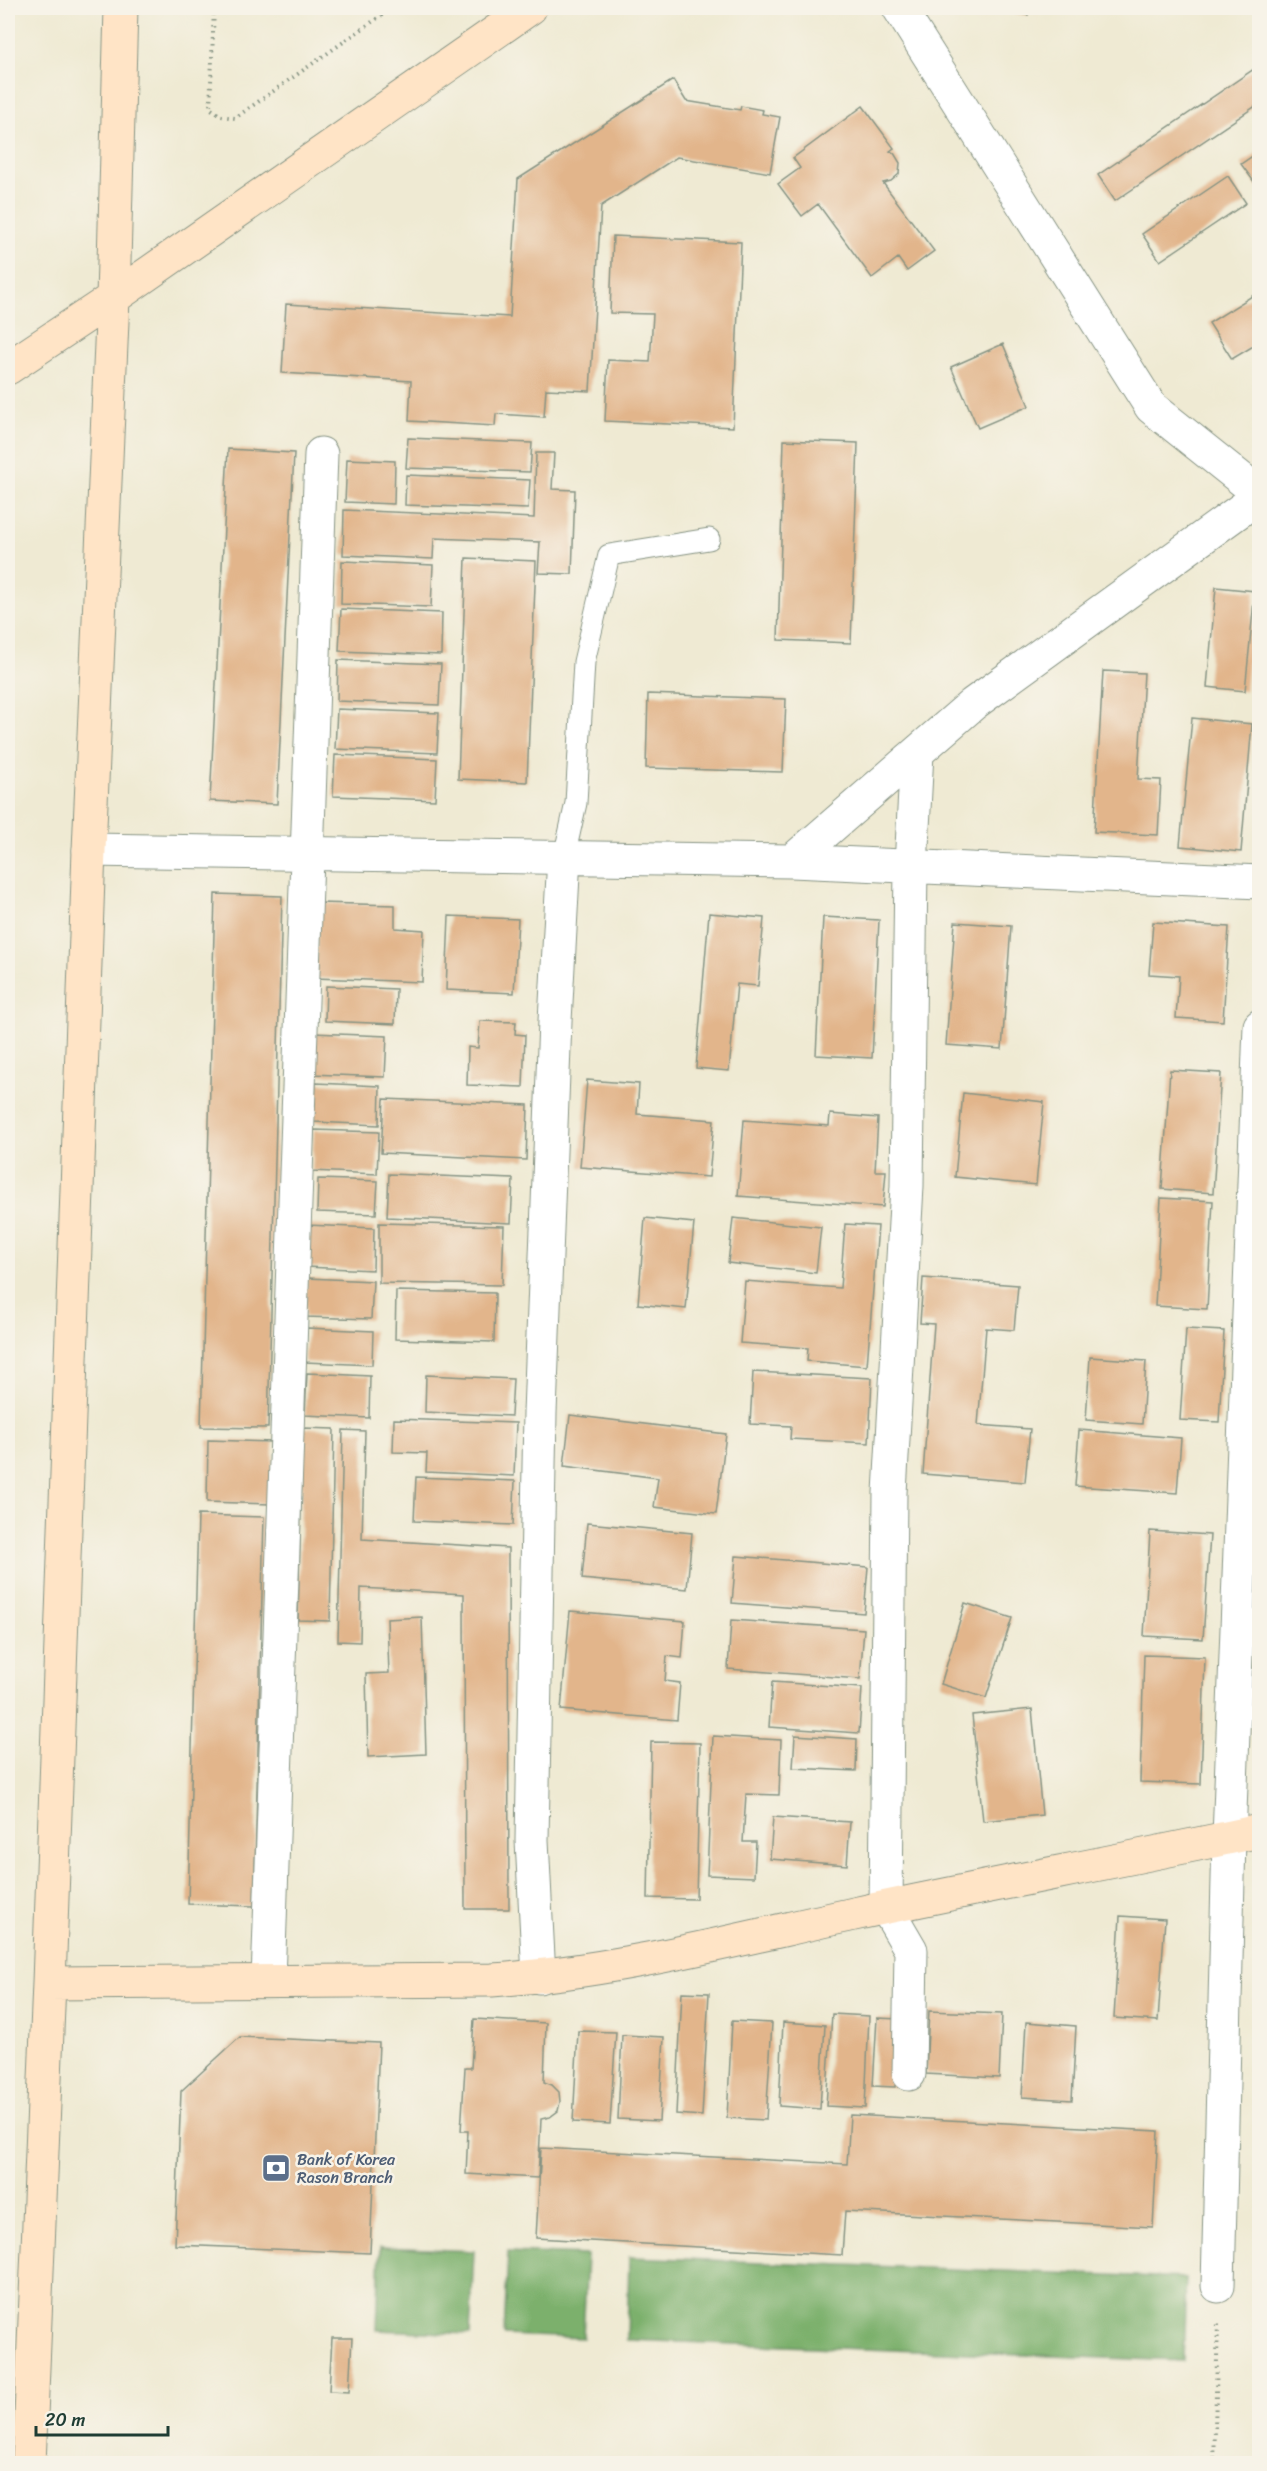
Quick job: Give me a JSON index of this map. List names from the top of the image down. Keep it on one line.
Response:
{"places":{"bank":["Bank of Korea Rason Branch"]},"scale_bar":"20 m"}
